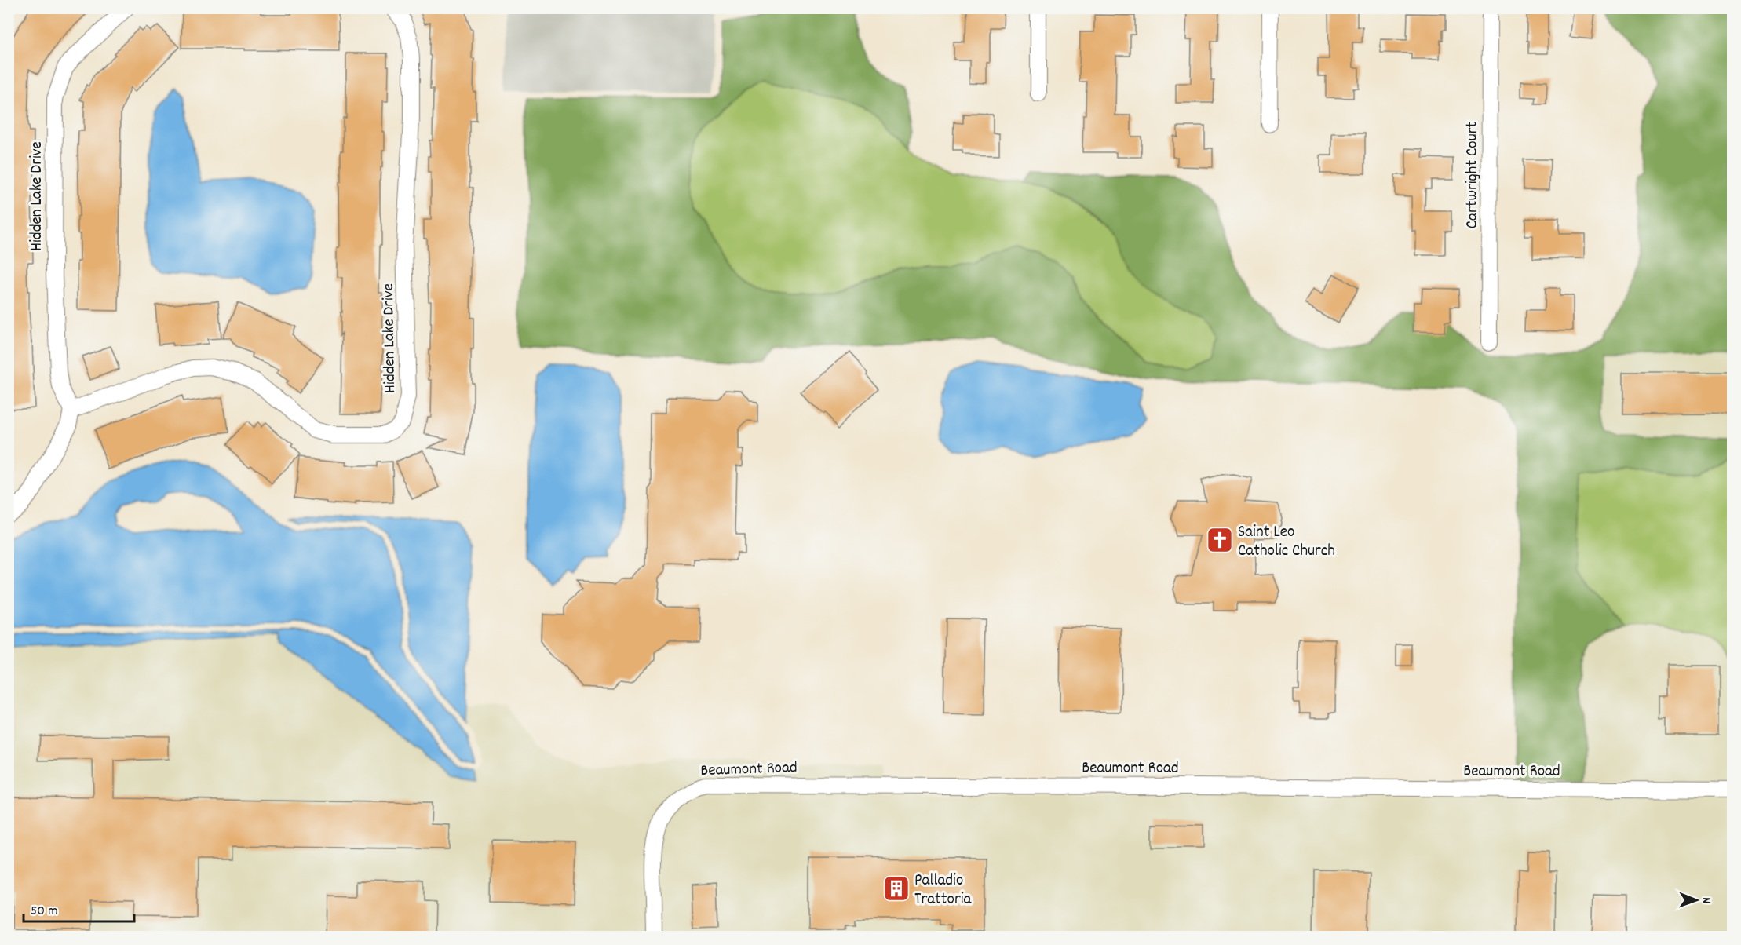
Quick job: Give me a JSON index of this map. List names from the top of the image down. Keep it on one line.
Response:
{"streets":{"street":["Cartwright Court","Hidden Lake Drive","Beaumont Road"]},"places":{"church":["Saint Leo Catholic Church"],"building":["Palladio Trattoria"]},"scale_bar":"50 m","north":"right"}
